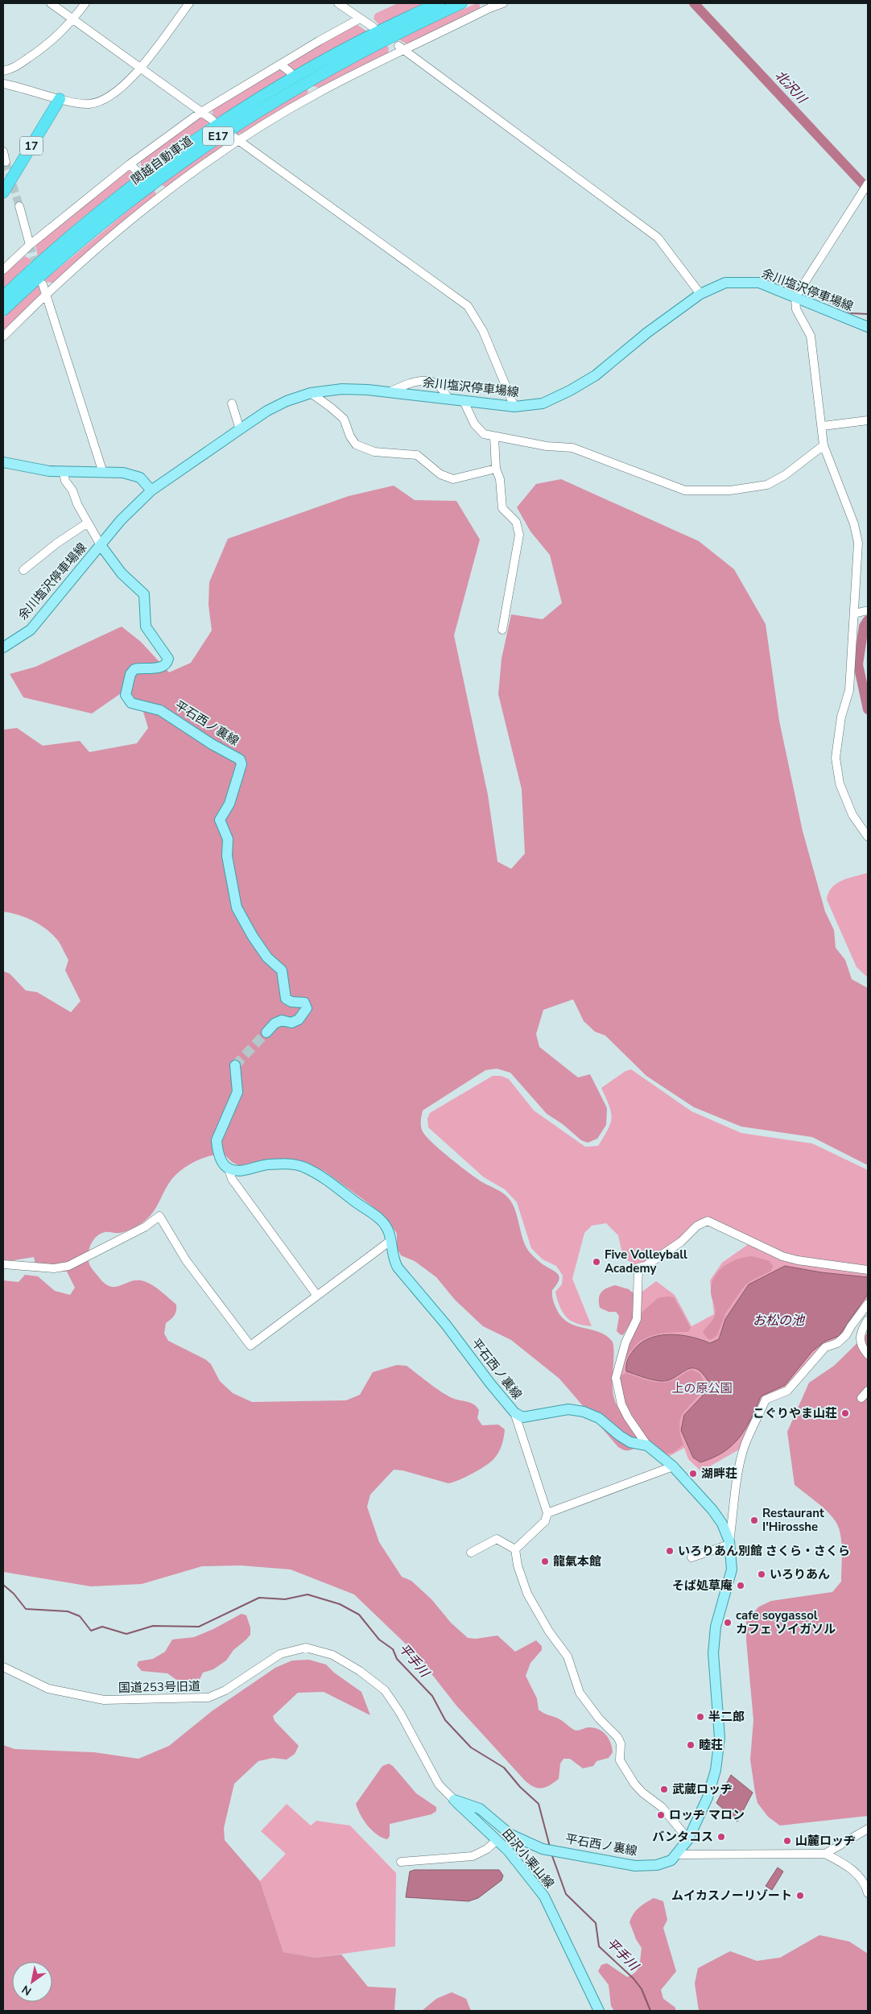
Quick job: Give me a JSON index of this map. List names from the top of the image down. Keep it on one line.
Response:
{"streets":{"highway":["E17","17","関越自動車道"],"main road":["余川塩沢停車場線","平石西ノ裏線","田沢小栗山線"],"street":["国道253号旧道"]},"crossings":[["余川塩沢停車場線","平石西ノ裏線"],["平石西ノ裏線","国道253号旧道"],["平石西ノ裏線","田沢小栗山線"],["国道253号旧道","田沢小栗山線"]],"water":["北沢川","お松の池","平手川"],"parks":["上の原公園"],"places":["Five Volleyball Academy","こぐりやま山荘","湖畔荘","Restaurant I'Hirosshe","いろりあん別館 さくら・さくら","龍氣本館","いろりあん","そば処草庵","cafe soygassol カフェ ソイガソル","半二郎","睦荘","武蔵ロッヂ","ロッヂ マロン","バンタコス","山麓ロッヂ","ムイカスノーリゾート"],"north":"bottom left"}
